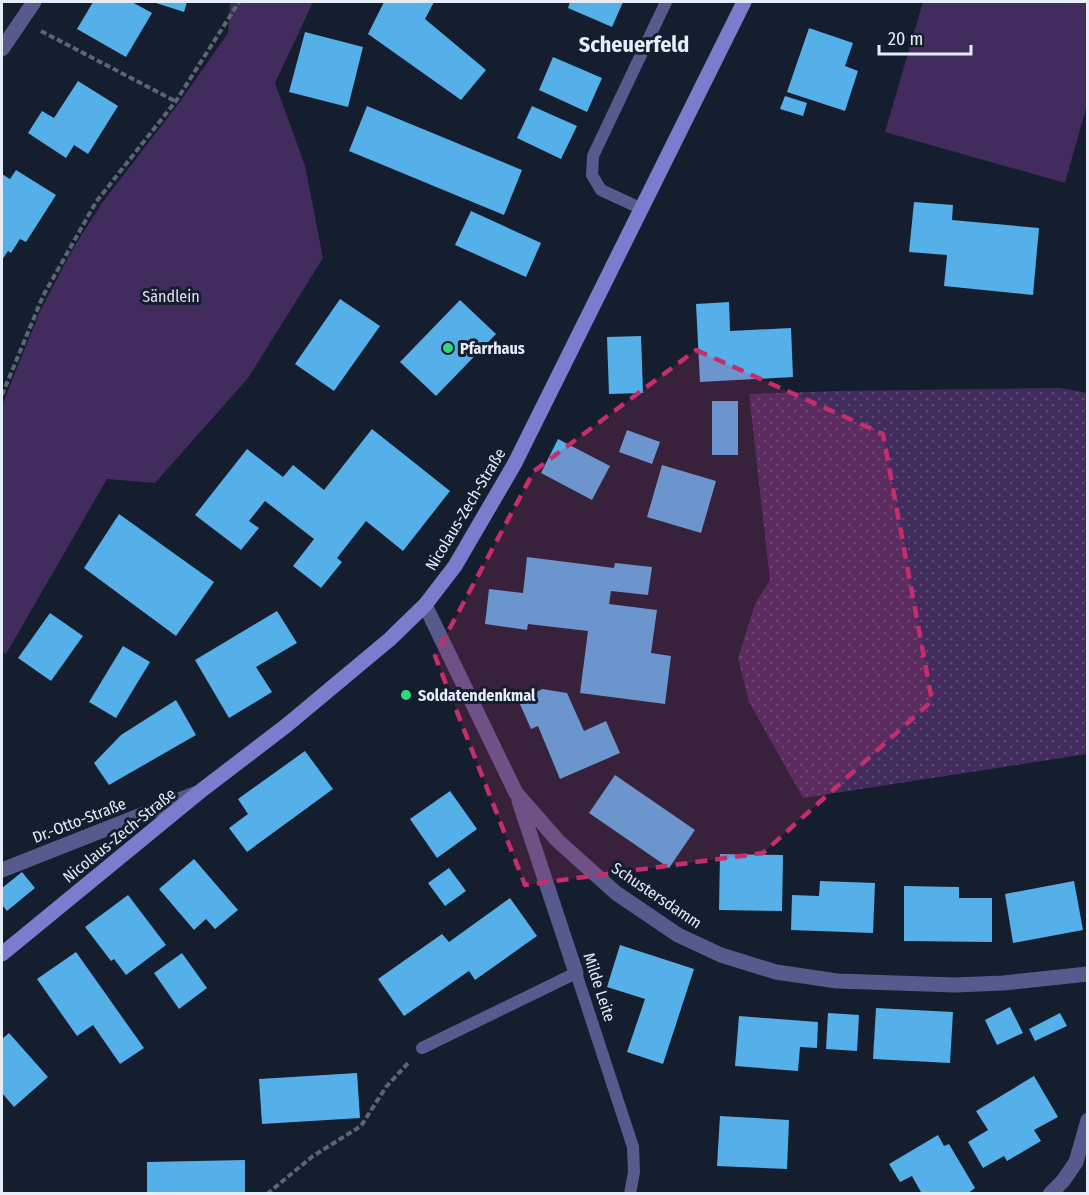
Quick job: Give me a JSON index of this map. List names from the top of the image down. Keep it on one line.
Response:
{"streets":{"street":["Nicolaus-Zech-Straße","Dr.-Otto-Straße","Schustersdamm","Milde Leite"]},"crossings":[["Nicolaus-Zech-Straße","Dr.-Otto-Straße"],["Nicolaus-Zech-Straße","Schustersdamm"],["Schustersdamm","Milde Leite"]],"districts":["Scheuerfeld"],"parks":["Sändlein"],"places":["Pfarrhaus","Soldatendenkmal"],"scale_bar":"20 m"}
